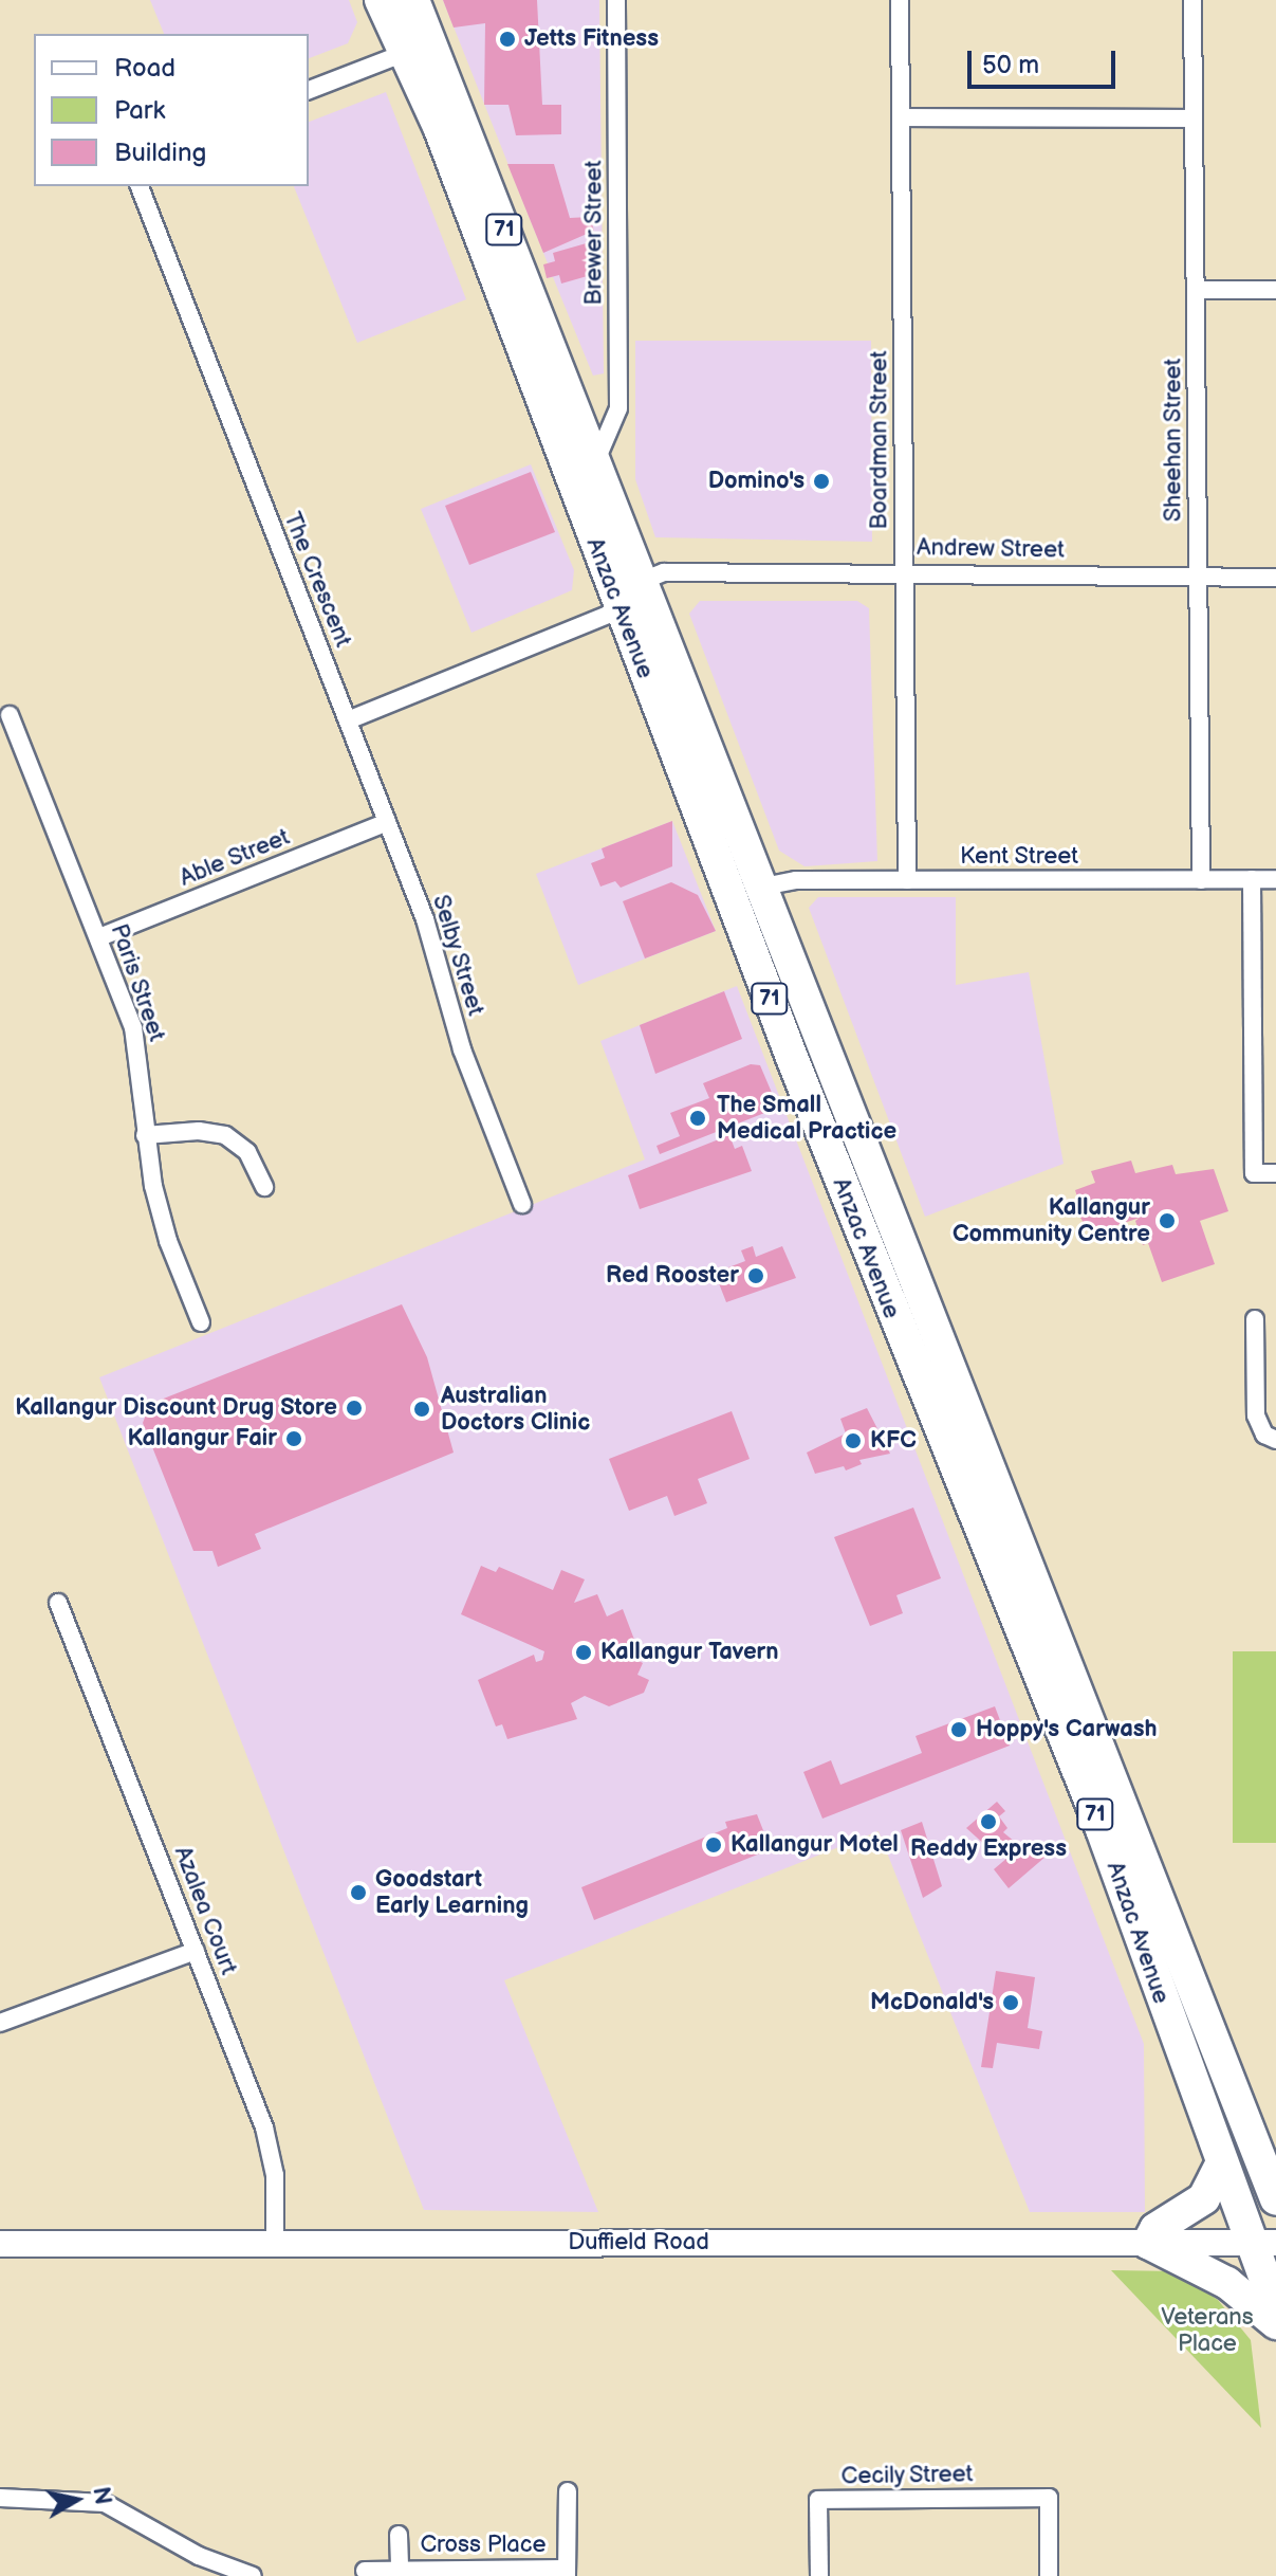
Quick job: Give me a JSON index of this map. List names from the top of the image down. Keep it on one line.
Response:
{"streets":{"highway":["71","Anzac Avenue"],"street":["Brewer Street","Boardman Street","Sheehan Street","Andrew Street","The Crescent","Kent Street","Able Street","Selby Street","Paris Street","Azalea Court","Duffield Road","Cecily Street","Cross Place"]},"crossings":[["Brewer Street","Anzac Avenue"],["Boardman Street","Andrew Street"],["Boardman Street","Kent Street"],["Sheehan Street","Andrew Street"],["Sheehan Street","Kent Street"],["Andrew Street","Anzac Avenue"],["The Crescent","Selby Street"],["Anzac Avenue","Kent Street"],["Anzac Avenue","Duffield Road"],["Able Street","Selby Street"],["Able Street","Paris Street"],["Azalea Court","Duffield Road"]],"parks":["Veterans Place"],"places":["Jetts Fitness","Domino's","The Small Medical Practice","Kallangur Community Centre","Red Rooster","Kallangur Discount Drug Store","Australian Doctors Clinic","Kallangur Fair","KFC","Kallangur Tavern","Hoppy's Carwash","Reddy Express","Kallangur Motel","Goodstart Early Learning","McDonald's"],"legend":["Road","Park","Building"],"scale_bar":"50 m","north":"right"}
